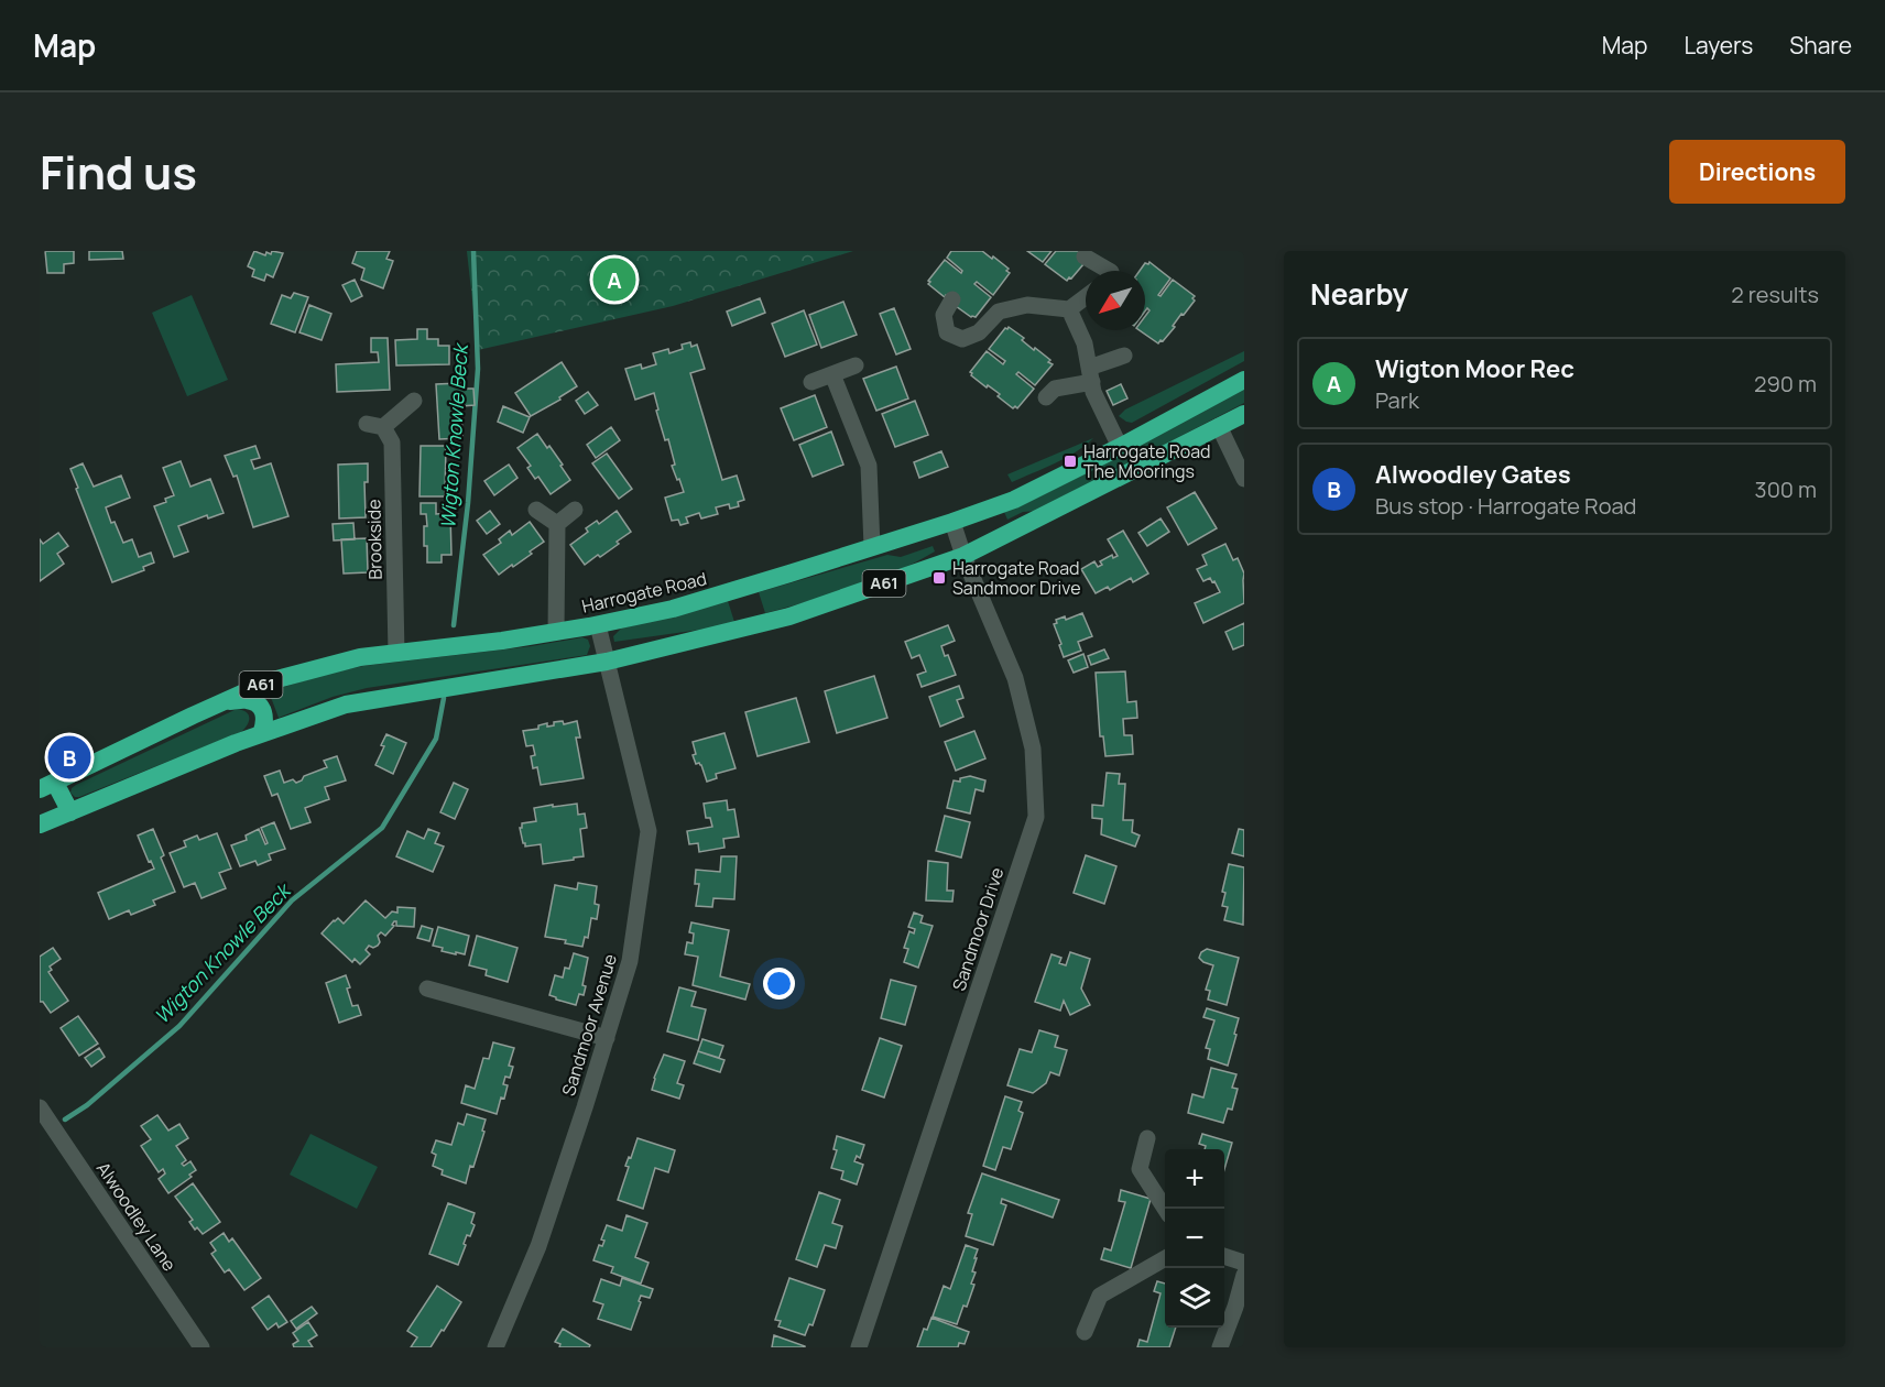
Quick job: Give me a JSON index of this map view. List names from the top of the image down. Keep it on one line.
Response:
{"streets":{"highway":["A61","Harrogate Road"],"street":["Brookside","Sandmoor Drive","Sandmoor Avenue","Alwoodley Lane"]},"crossings":[["Brookside","Harrogate Road"],["A61","Harrogate Road"],["A61","Sandmoor Drive"],["A61","Sandmoor Avenue"],["Harrogate Road","Sandmoor Drive"],["Harrogate Road","Sandmoor Avenue"]],"water":["Wigton Knowle Beck"],"places":{"transit":["Harrogate Road The Moorings","Harrogate Road Sandmoor Drive"]},"north":"bottom left","page":{"header":"Map","nav":["Map","Layers","Share"],"title":"Find us","buttons":"Directions","heading":["Nearby","2 results"],"pins":["A","B"],"list":[{"mark":"A","name":"Wigton Moor Rec","note":"Park","value":"290 m"},{"mark":"B","name":"Alwoodley Gates","note":"Bus stop · Harrogate Road","value":"300 m"}],"map_buttons":["+","−"]}}
